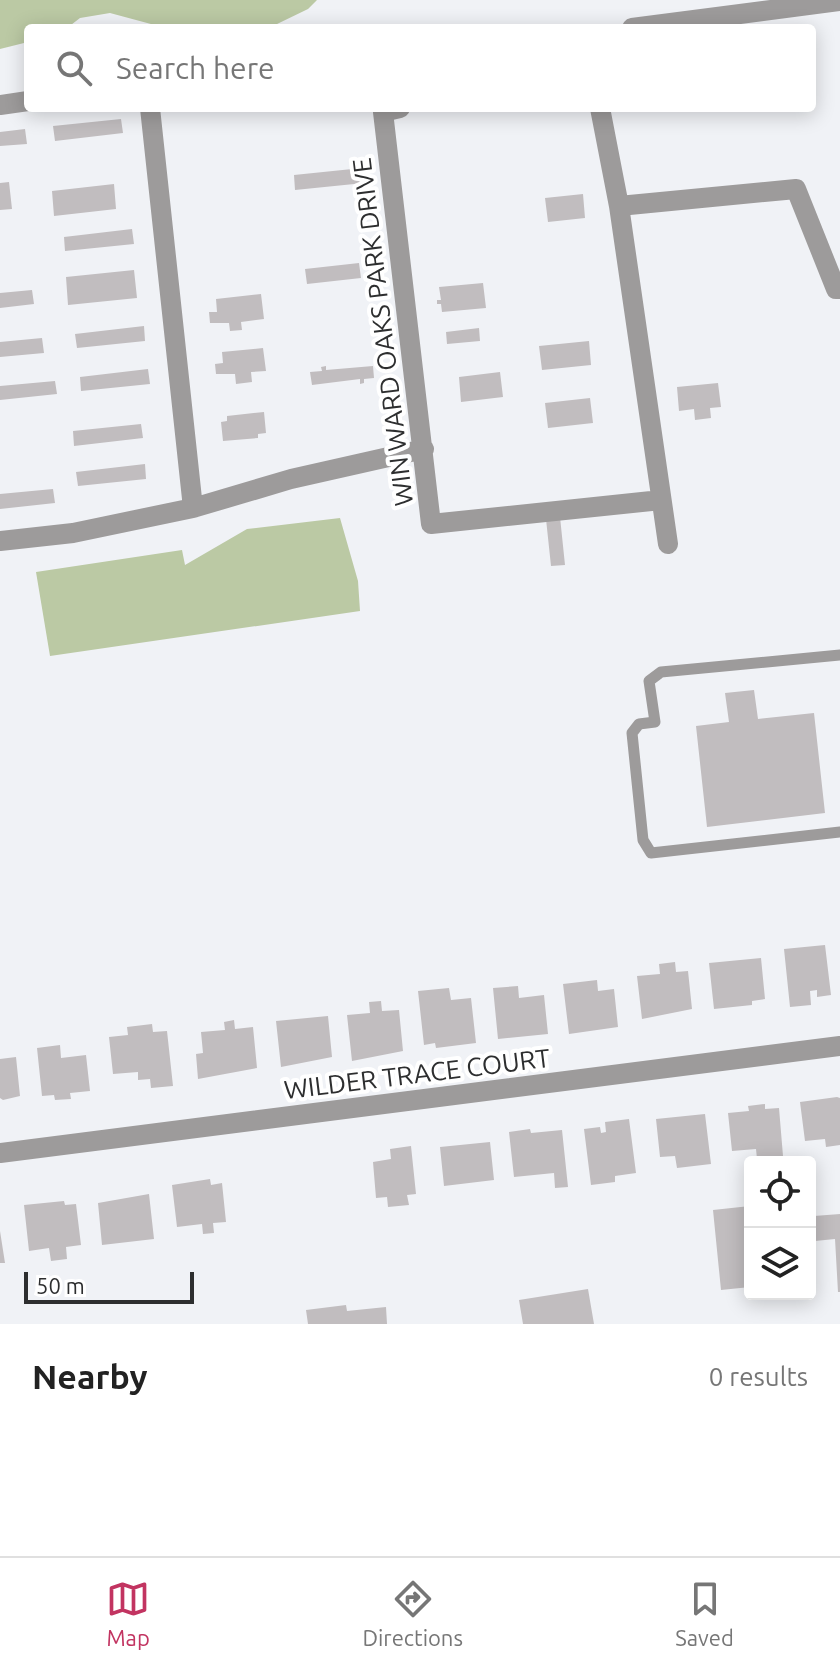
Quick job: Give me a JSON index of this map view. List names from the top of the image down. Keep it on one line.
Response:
{"streets":{"street":["WIN WARD OAKS PARK DRIVE","WILDER TRACE COURT"]},"scale_bar":"50 m","page":{"search":"Search here","scale":"50 m","heading":["Nearby","0 results"],"nav":["Map","Directions","Saved"]}}
